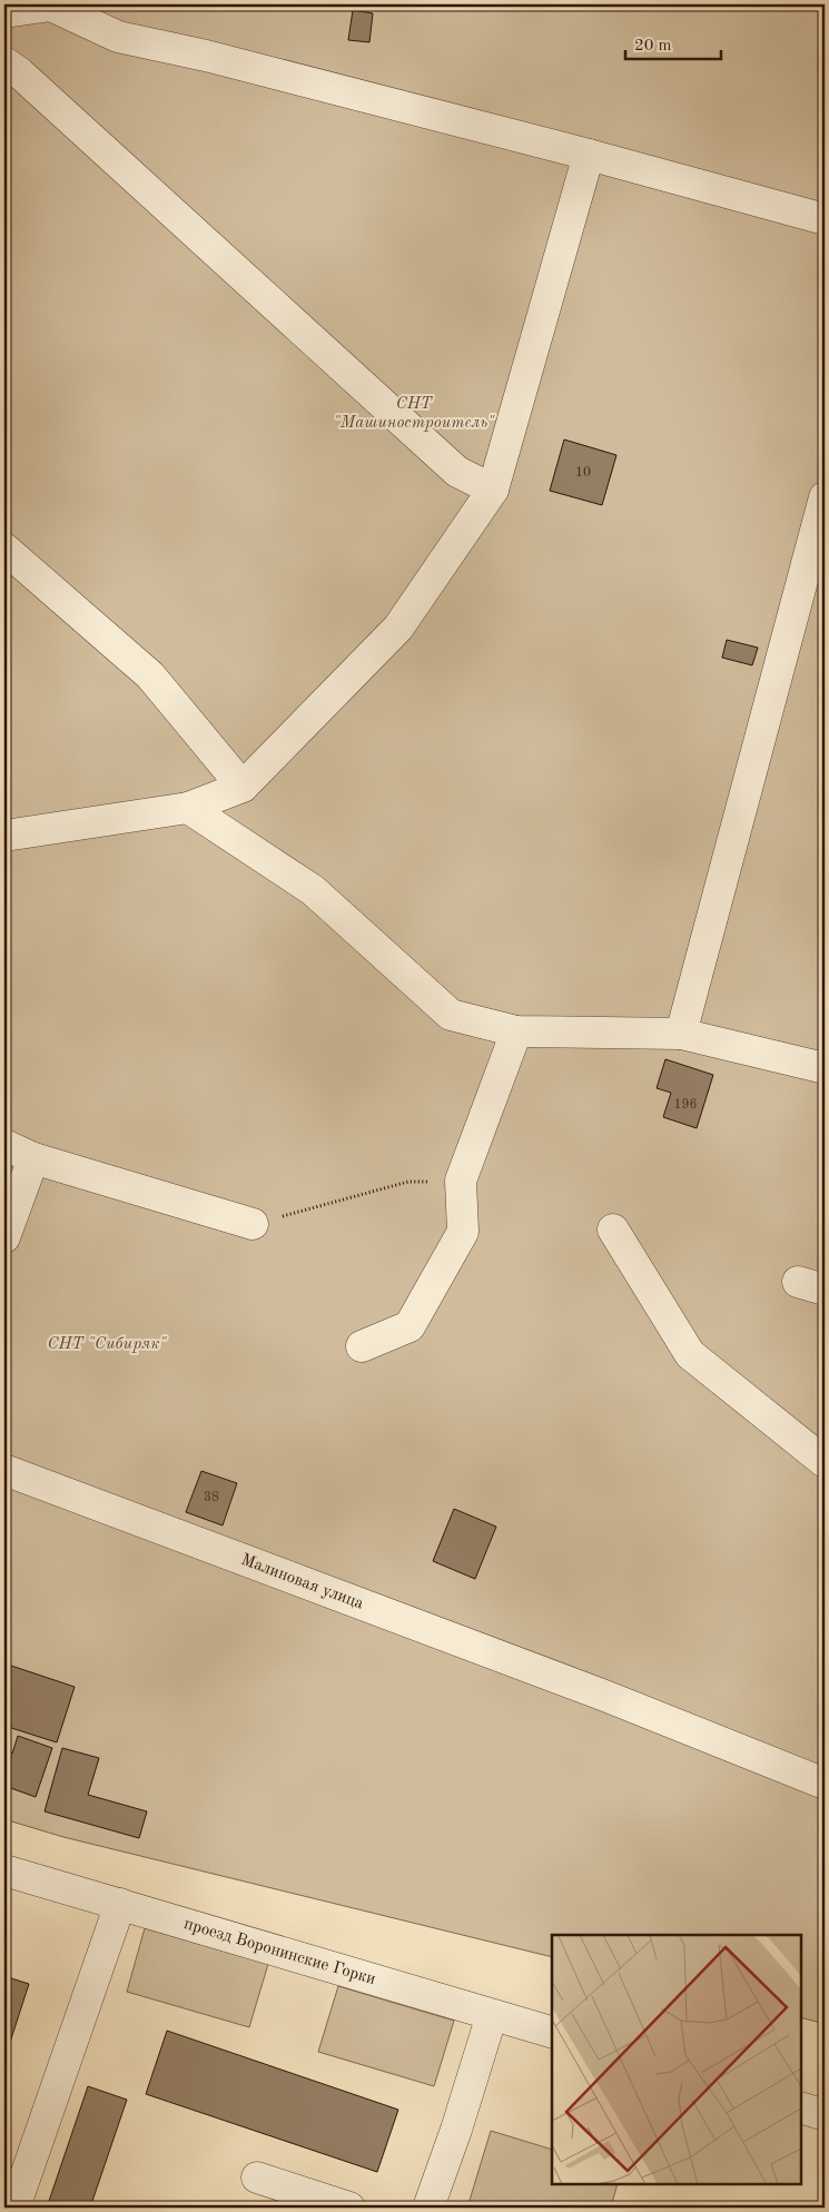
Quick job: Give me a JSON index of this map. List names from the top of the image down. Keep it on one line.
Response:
{"streets":{"street":["Малиновая улица","проезд Воронинские Горки"]},"parks":["СНТ \"Машиностроитель\"","СНТ \"Сибиряк\""],"house_numbers":["10","196","38"],"scale_bar":"20 m"}
